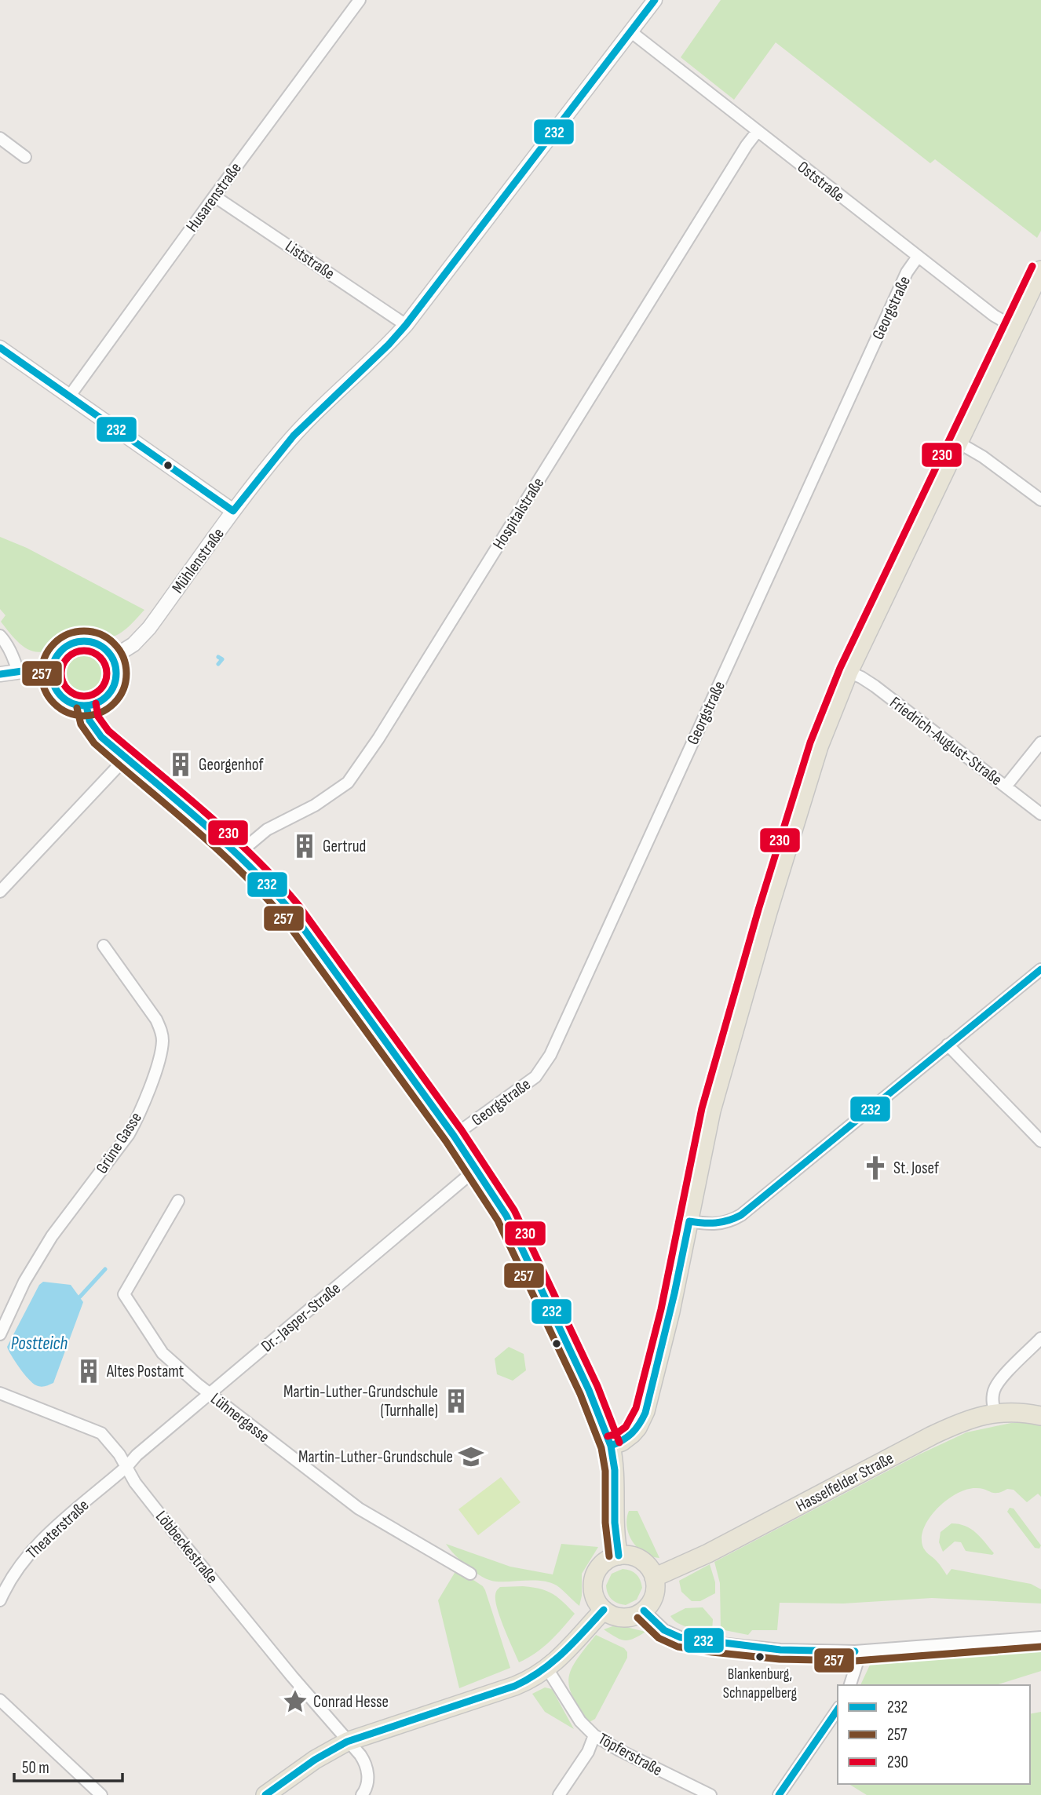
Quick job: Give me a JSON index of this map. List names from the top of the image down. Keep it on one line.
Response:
{"streets":{"main road":["Hasselfelder Straße"],"street":["Oststraße","Husarenstraße","Liststraße","Georgstraße","Hospitalstraße","Mühlenstraße","Friedrich-August-Straße","Grüne Gasse","Dr.-Jasper-Straße","Lühnergasse","Theaterstraße","Löbbeckestraße","Töpferstraße"]},"crossings":[["Oststraße","Georgstraße"],["Oststraße","Hospitalstraße"],["Oststraße","Mühlenstraße"],["Husarenstraße","Liststraße"],["Liststraße","Mühlenstraße"],["Dr.-Jasper-Straße","Lühnergasse"],["Dr.-Jasper-Straße","Theaterstraße"],["Dr.-Jasper-Straße","Löbbeckestraße"],["Theaterstraße","Löbbeckestraße"]],"water":["Postteich"],"places":{"building":["Georgenhof","Gertrud","Altes Postamt","Martin-Luther-Grundschule (Turnhalle)"],"church":["St. Josef"],"school or university":["Martin-Luther-Grundschule"],"other":["Blankenburg, Schnappelberg"],"place":["Conrad Hesse"]},"lines":["transit line 232","transit line 230","transit line 257"],"legend":["232","257","230"],"scale_bar":"50 m"}
